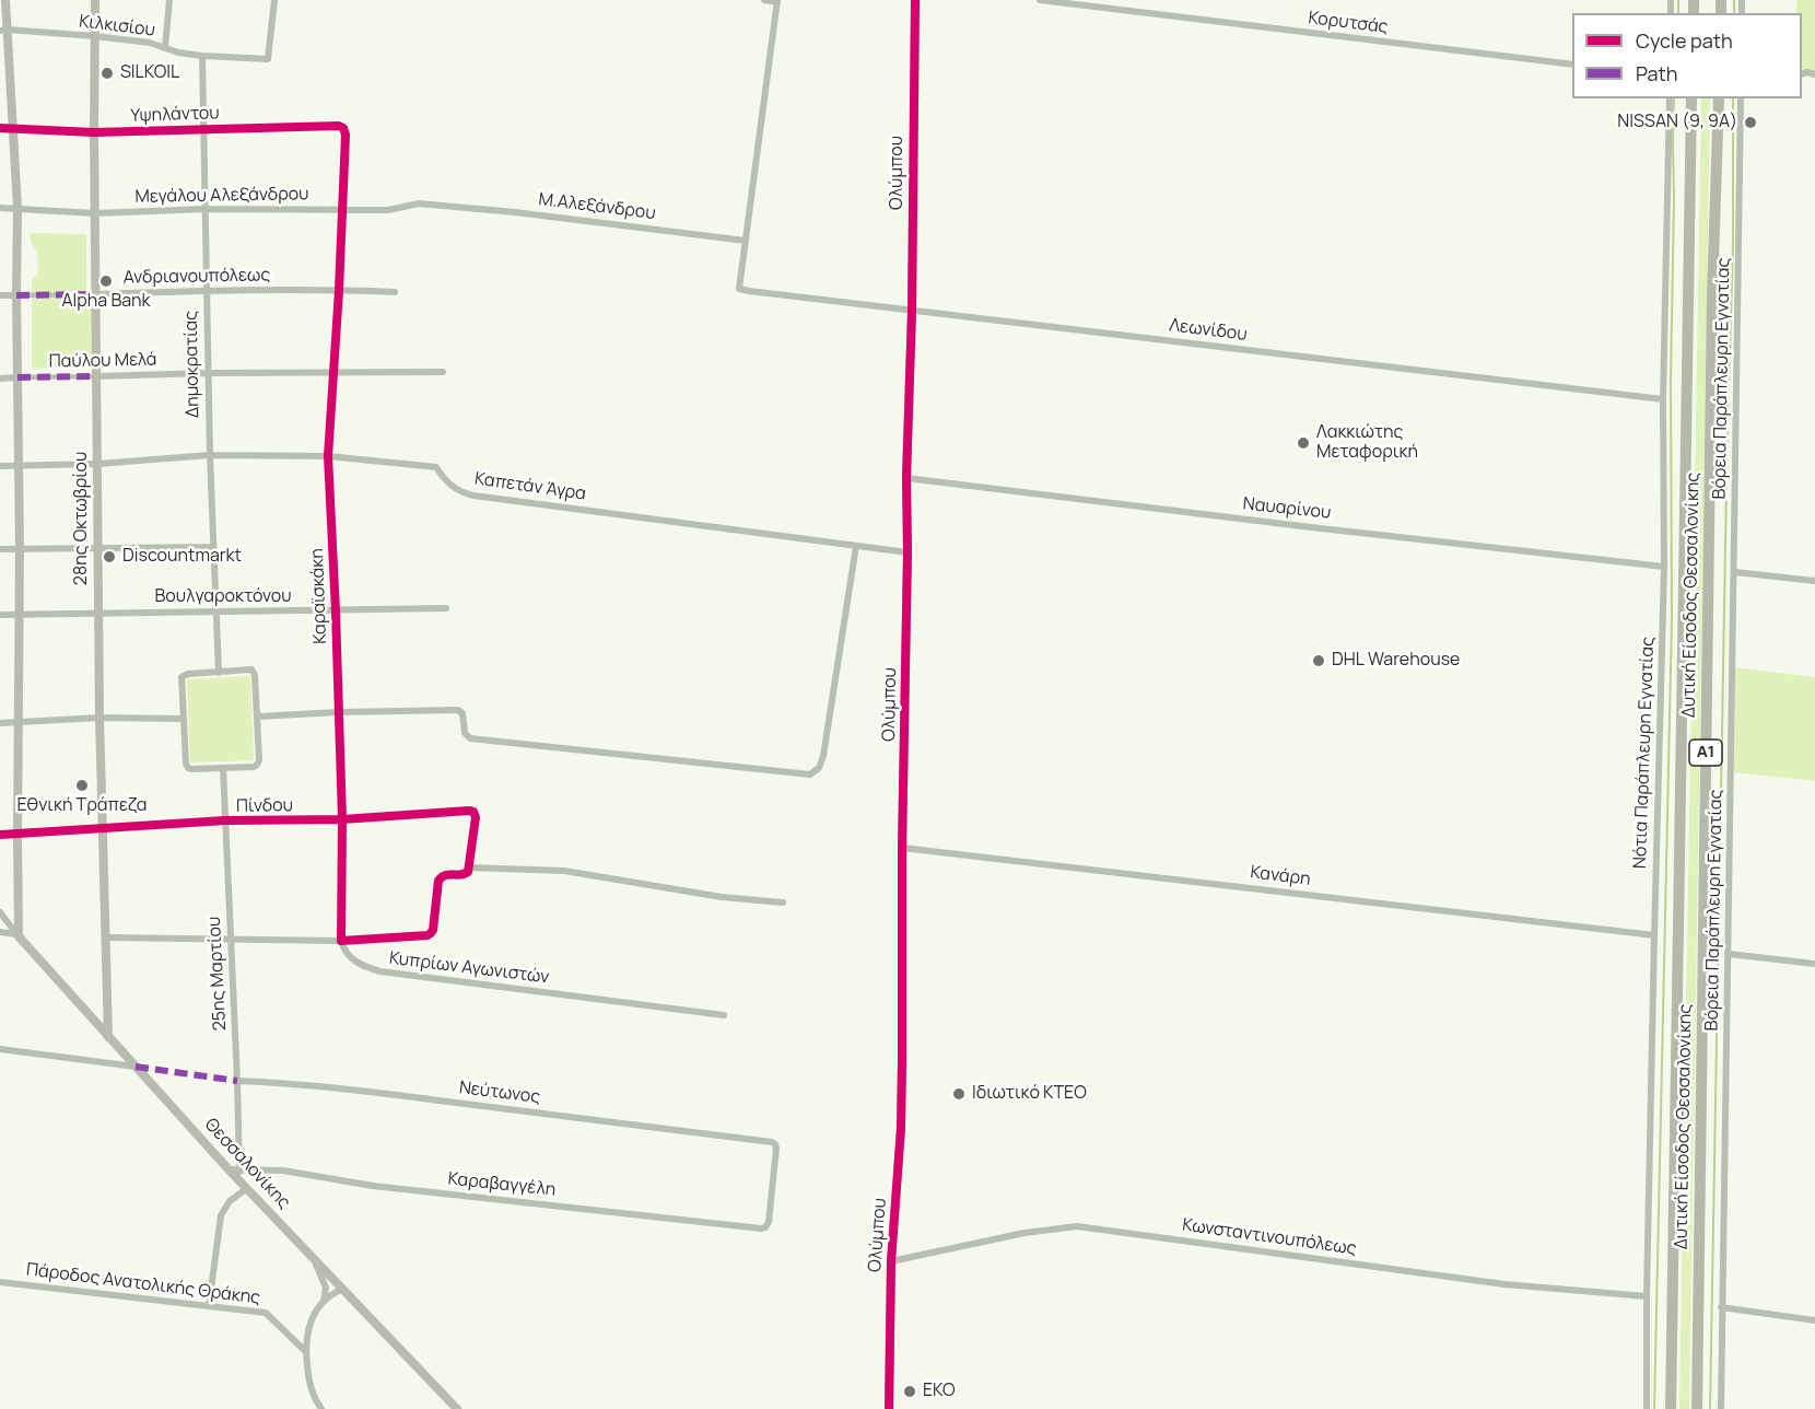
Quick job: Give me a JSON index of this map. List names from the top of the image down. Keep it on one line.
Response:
{"streets":{"highway":["Δυτική Είσοδος Θεσσαλονίκης","Α1"],"main road":["28ης Οκτωβρίου","Θεσσαλονίκης"],"street":["Κορυτσάς","Κιλκισίου","Υψηλάντου","Ολύμπου","Μεγάλου Αλεξάνδρου","Μ.Αλεξάνδρου","Ανδριανουπόλεως","Λεωνίδου","Παύλου Μελά","Δημοκρατίας","Βόρεια Παράπλευρη Εγνατίας","Καπετάν Άγρα","Ναυαρίνου","Καραϊσκάκη","Βουλγαροκτόνου","Νότια Παράπλευρη Εγνατίας","Πίνδου","Κανάρη","Κυπρίων Αγωνιστών","25ης Μαρτίου","Νεύτωνος","Καραβαγγέλη","Κωνσταντινουπόλεως","Πάροδος Ανατολικής Θράκης"]},"crossings":[["Κιλκισίου","Δημοκρατίας"],["Κιλκισίου","28ης Οκτωβρίου"],["Υψηλάντου","Δημοκρατίας"],["Υψηλάντου","28ης Οκτωβρίου"],["Υψηλάντου","Καραϊσκάκη"],["Ολύμπου","Λεωνίδου"],["Ολύμπου","Καπετάν Άγρα"],["Ολύμπου","Ναυαρίνου"],["Ολύμπου","Κανάρη"],["Ολύμπου","Κωνσταντινουπόλεως"],["Μεγάλου Αλεξάνδρου","Μ.Αλεξάνδρου"],["Μεγάλου Αλεξάνδρου","Δημοκρατίας"],["Μεγάλου Αλεξάνδρου","28ης Οκτωβρίου"],["Μεγάλου Αλεξάνδρου","Καραϊσκάκη"],["Μ.Αλεξάνδρου","Λεωνίδου"],["Ανδριανουπόλεως","Δημοκρατίας"],["Ανδριανουπόλεως","28ης Οκτωβρίου"],["Ανδριανουπόλεως","Καραϊσκάκη"],["Λεωνίδου","Νότια Παράπλευρη Εγνατίας"],["Παύλου Μελά","Δημοκρατίας"],["Παύλου Μελά","28ης Οκτωβρίου"],["Παύλου Μελά","Καραϊσκάκη"],["Δημοκρατίας","Καπετάν Άγρα"],["Δημοκρατίας","Βουλγαροκτόνου"],["Καπετάν Άγρα","28ης Οκτωβρίου"],["Καπετάν Άγρα","Καραϊσκάκη"],["Ναυαρίνου","Νότια Παράπλευρη Εγνατίας"],["28ης Οκτωβρίου","Βουλγαροκτόνου"],["28ης Οκτωβρίου","Πίνδου"],["28ης Οκτωβρίου","Θεσσαλονίκης"],["Καραϊσκάκη","Βουλγαροκτόνου"],["Καραϊσκάκη","Πίνδου"],["Καραϊσκάκη","Κυπρίων Αγωνιστών"],["Νότια Παράπλευρη Εγνατίας","Κανάρη"],["Νότια Παράπλευρη Εγνατίας","Κωνσταντινουπόλεως"],["Πίνδου","25ης Μαρτίου"],["25ης Μαρτίου","Νεύτωνος"],["25ης Μαρτίου","Θεσσαλονίκης"],["25ης Μαρτίου","Καραβαγγέλη"],["Νεύτωνος","Καραβαγγέλη"],["Θεσσαλονίκης","Καραβαγγέλη"]],"places":["SILKOIL","NISSAN (9, 9Α)","Alpha Bank","Λακκιώτης Μεταφορική","Discountmarkt","DHL Warehouse","Εθνική Τράπεζα","Ιδιωτικό ΚΤΕΟ","EKO"],"legend":["Cycle path","Path"]}
